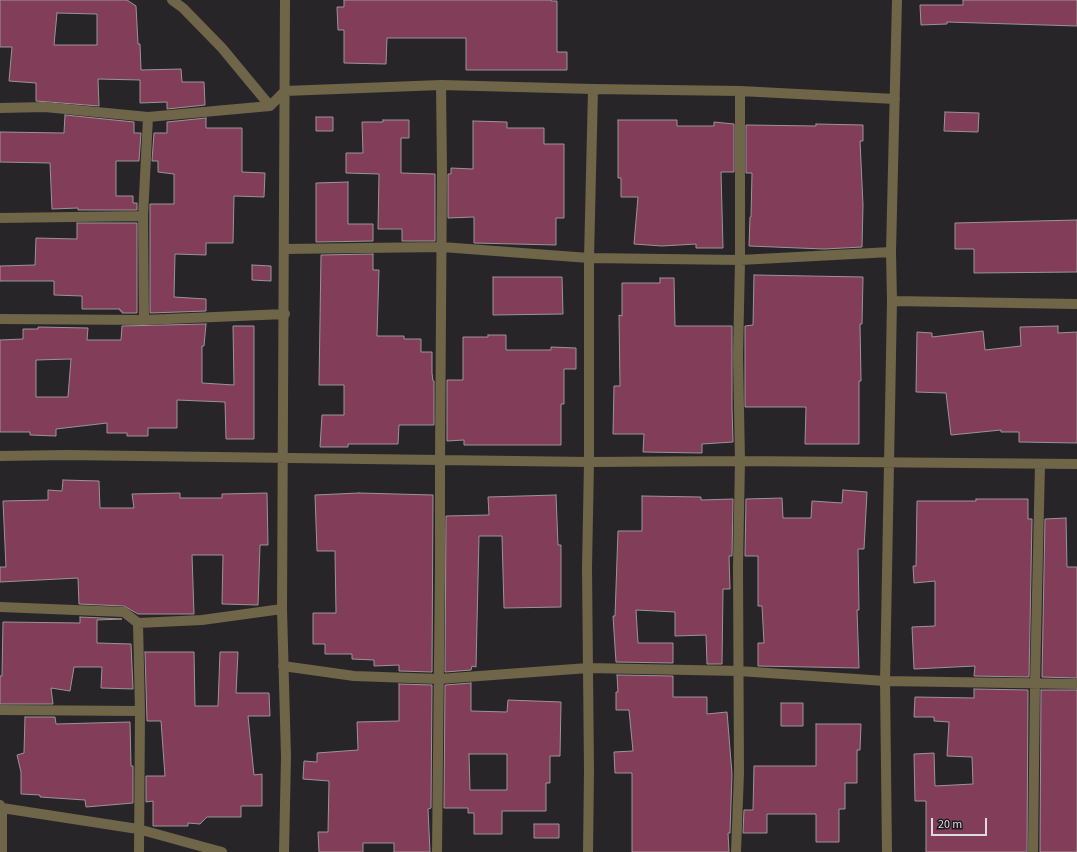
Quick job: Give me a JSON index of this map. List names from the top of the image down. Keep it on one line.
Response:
{"scale_bar":"20 m"}
